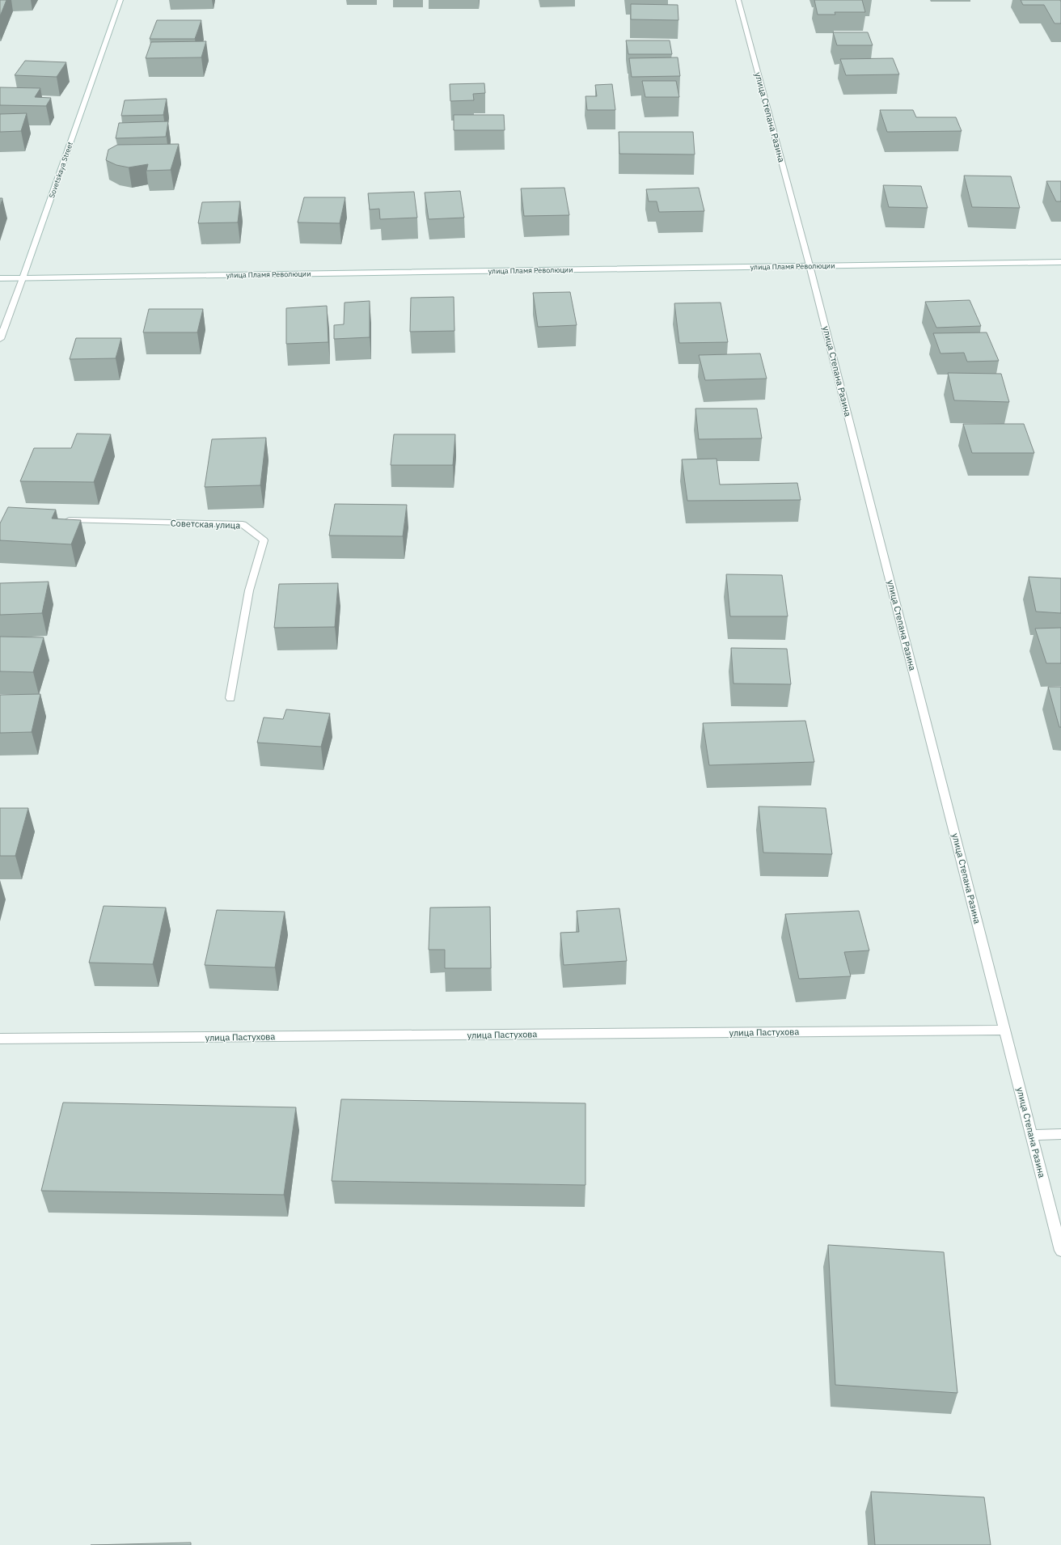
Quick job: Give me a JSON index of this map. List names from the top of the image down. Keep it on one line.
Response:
{"streets":{"street":["улица Степана Разина","Sovetskaya Street","улица Пламя Революции","Советская улица","улица Пастухова"]},"crossings":[["улица Степана Разина","улица Пламя Революции"],["улица Степана Разина","улица Пастухова"],["Sovetskaya Street","улица Пламя Революции"]]}
